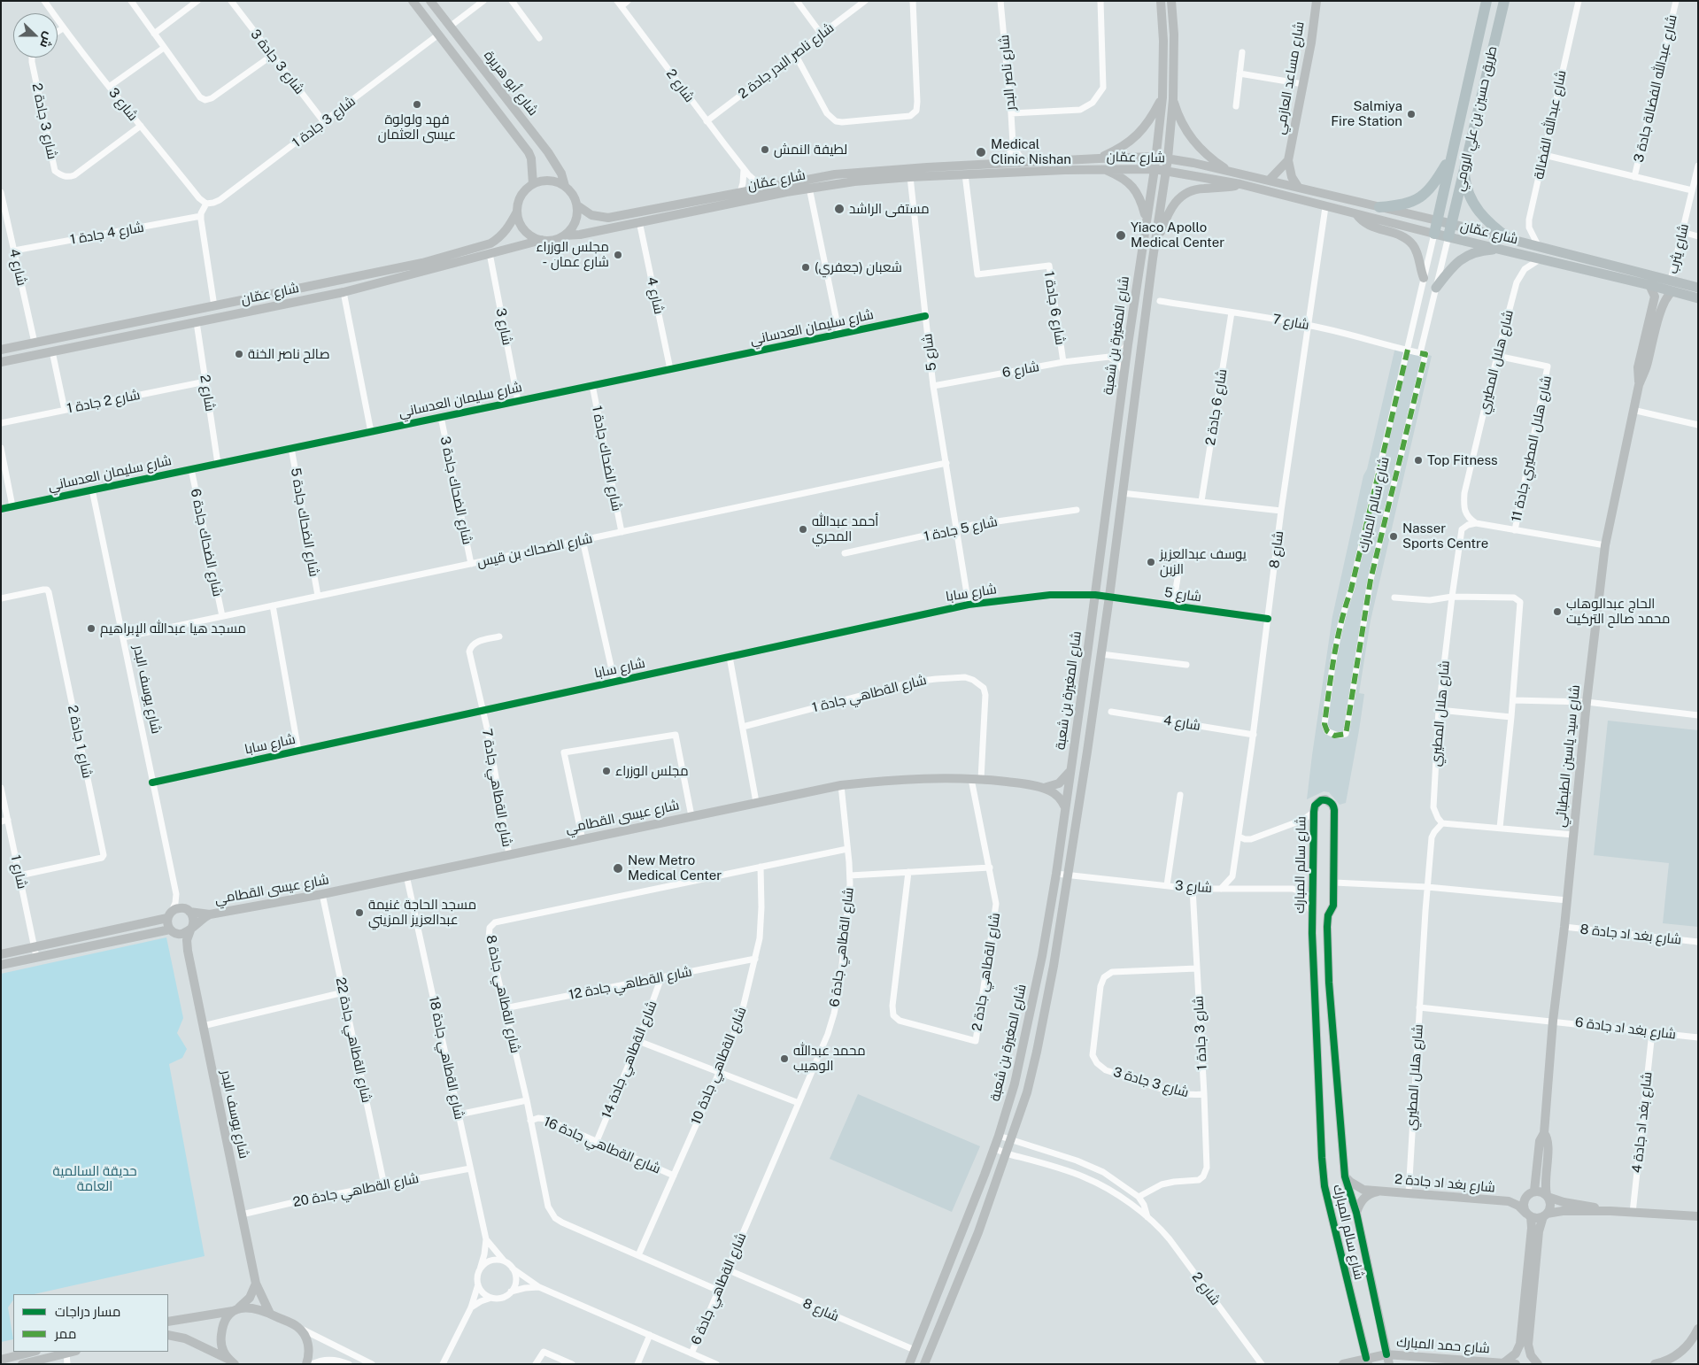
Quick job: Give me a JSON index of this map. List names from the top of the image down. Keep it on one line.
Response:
{"streets":{"highway":["طريق حسين بن علي الرومي"],"main road":["شارع مساعد العازمي","شارع أبو هريرة","شارع عمّان","شارع المغيرة بن شعبة","شارع سالم المبارك","شارع يوسف البدر","شارع سيد ياسين الطبطبائي","شارع عيسى القطامي","شارع بغد اد جادة 2","شارع حمد المبارك"],"street":["شارع ناصر البدر جادة 2","شارع 3 جادة 3","شارع ناصر البدر","شارع 2","شارع عبدالله الفضالة جادة 3","شارع 3","شارع 3 جادة 2","شارع 3 جادة 1","شارع عبدالله الفضالة","شارع 4 جادة 1","شارع يثرب","شارع 4","شارع 6 جادة 1","شارع 7","شارع سليمان العدساني","شارع 5","شارع هلال المطيري","شارع 6","شارع 2 جادة 1","شارع 6 جادة 2","شارع هلال المطيري جادة 11","شارع الضحاك جادة 1","شارع الضحاك جادة 3","شارع الضحاك جادة 5","شارع 5 جادة 1","شارع الضحاك جادة 6","شارع 8","شارع الضحاك بن قيس","شارع سابا","شارع الةطاهي جادة 1","شارع 1 جادة 2","شارع الةطاهي جادة 7","شارع 1","شارع بغد اد جادة 8","شارع الةطاهي جادة 6","شارع الةطاهي جادة 2","شارع الةطاهي جادة 12","شارع الةطاهي جادة 8","شارع بغد اد جادة 6","شارع الةطاهي جادة 22","شارع الةطاهي جادة 18","شارع الةطاهي جادة 14","شارع الةطاهي جادة 10","شارع بغد اد جادة 4","شارع الةطاهي جادة 16","شارع الةطاهي جادة 20"]},"crossings":[["شارع ناصر البدر جادة 2","شارع 2"],["شارع 3 جادة 3","شارع 3 جادة 1"],["شارع ناصر البدر","شارع عمّان"],["شارع مساعد العازمي","شارع عمّان"],["شارع أبو هريرة","شارع 3 جادة 1"],["شارع أبو هريرة","شارع عمّان"],["شارع 2","شارع 3 جادة 1"],["شارع 2","شارع عمّان"],["شارع 2","شارع سليمان العدساني"],["شارع 2","شارع المغيرة بن شعبة"],["شارع 2","شارع 2 جادة 1"],["شارع 3","شارع 3 جادة 2"],["شارع 3","شارع 3 جادة 1"],["شارع 3","شارع عمّان"],["شارع 3","شارع سليمان العدساني"],["شارع 3","شارع المغيرة بن شعبة"],["شارع 3","شارع سالم المبارك"],["شارع 3","شارع 8"],["طريق حسين بن علي الرومي","شارع عمّان"],["طريق حسين بن علي الرومي","شارع سالم المبارك"],["شارع عبدالله الفضالة","شارع عمّان"],["شارع عمّان","شارع يثرب"],["شارع عمّان","شارع 4"],["شارع عمّان","شارع 6 جادة 1"],["شارع عمّان","شارع المغيرة بن شعبة"],["شارع عمّان","شارع 5"],["شارع عمّان","شارع هلال المطيري"],["شارع عمّان","شارع سالم المبارك"],["شارع عمّان","شارع 8"],["شارع عمّان","شارع سيد ياسين الطبطبائي"],["شارع 4 جادة 1","شارع 4"],["شارع 4","شارع سليمان العدساني"],["شارع 4","شارع 8"],["شارع 6 جادة 1","شارع 6"],["شارع 7","شارع 6 جادة 2"],["شارع 7","شارع سالم المبارك"],["شارع 7","شارع 8"],["شارع سليمان العدساني","شارع 5"],["شارع سليمان العدساني","شارع الضحاك جادة 1"],["شارع سليمان العدساني","شارع الضحاك جادة 3"],["شارع سليمان العدساني","شارع الضحاك جادة 5"],["شارع سليمان العدساني","شارع الضحاك جادة 6"],["شارع سليمان العدساني","شارع يوسف البدر"],["شارع المغيرة بن شعبة","شارع 5"],["شارع المغيرة بن شعبة","شارع 6"],["شارع المغيرة بن شعبة","شارع 8"],["شارع المغيرة بن شعبة","شارع سابا"],["شارع المغيرة بن شعبة","شارع عيسى القطامي"],["شارع 5","شارع 6"],["شارع 5","شارع 5 جادة 1"],["شارع 5","شارع 8"],["شارع 5","شارع الضحاك بن قيس"],["شارع 5","شارع سابا"],["شارع هلال المطيري","شارع هلال المطيري جادة 11"],["شارع هلال المطيري","شارع بغد اد جادة 6"],["شارع هلال المطيري","شارع بغد اد جادة 2"],["شارع الضحاك جادة 1","شارع الضحاك بن قيس"],["شارع الضحاك جادة 3","شارع الضحاك بن قيس"],["شارع سالم المبارك","شارع بغد اد جادة 2"],["شارع سالم المبارك","شارع حمد المبارك"],["شارع الضحاك جادة 5","شارع الضحاك بن قيس"],["شارع الضحاك جادة 6","شارع الضحاك بن قيس"],["شارع 8","شارع الةطاهي جادة 6"],["شارع الضحاك بن قيس","شارع يوسف البدر"],["شارع سابا","شارع يوسف البدر"],["شارع سابا","شارع الةطاهي جادة 7"],["شارع يوسف البدر","شارع عيسى القطامي"],["شارع يوسف البدر","شارع الةطاهي جادة 20"],["شارع الةطاهي جادة 1","شارع عيسى القطامي"],["شارع الةطاهي جادة 1","شارع الةطاهي جادة 2"],["شارع 1 جادة 2","شارع 1"],["شارع سيد ياسين الطبطبائي","شارع بغد اد جادة 8"],["شارع سيد ياسين الطبطبائي","شارع بغد اد جادة 6"],["شارع سيد ياسين الطبطبائي","شارع بغد اد جادة 2"],["شارع الةطاهي جادة 7","شارع عيسى القطامي"],["شارع عيسى القطامي","شارع الةطاهي جادة 6"],["شارع عيسى القطامي","شارع الةطاهي جادة 2"],["شارع عيسى القطامي","شارع الةطاهي جادة 22"],["شارع عيسى القطامي","شارع الةطاهي جادة 18"],["شارع الةطاهي جادة 6","شارع الةطاهي جادة 8"],["شارع الةطاهي جادة 12","شارع الةطاهي جادة 8"],["شارع الةطاهي جادة 12","شارع الةطاهي جادة 14"],["شارع الةطاهي جادة 12","شارع الةطاهي جادة 10"],["شارع الةطاهي جادة 8","شارع الةطاهي جادة 10"],["شارع الةطاهي جادة 8","شارع الةطاهي جادة 16"],["شارع بغد اد جادة 6","شارع بغد اد جادة 4"],["شارع الةطاهي جادة 22","شارع الةطاهي جادة 20"],["شارع الةطاهي جادة 18","شارع الةطاهي جادة 20"],["شارع الةطاهي جادة 14","شارع الةطاهي جادة 16"],["شارع الةطاهي جادة 10","شارع الةطاهي جادة 16"]],"parks":["حديقة السالمية العامة"],"places":["فهد ولولوة عيسى العثمان","Salmiya Fire Station","لطيفة النمش","Medical Clinic Nishan","مستفى الراشد","Yiaco Apollo Medical Center","مجلس الوزراء - شارع عمان","شعبان (جعفري)","صالح ناصر الخنة","Top Fitness","أحمد عبدالله المحري","Nasser Sports Centre","يوسف عبدالعزيز الزبن","الحاج عبدالوهاب محمد صالح التركيت","مسجد هيا عبدالله الإبراهيم","مجلس الوزراء","New Metro Medical Center","مسجد الحاجة غنيمة عبدالعزيز المزيني","محمد عبدالله الوهيب"],"legend":["مسار دراجات","ممر"],"north":"right"}
